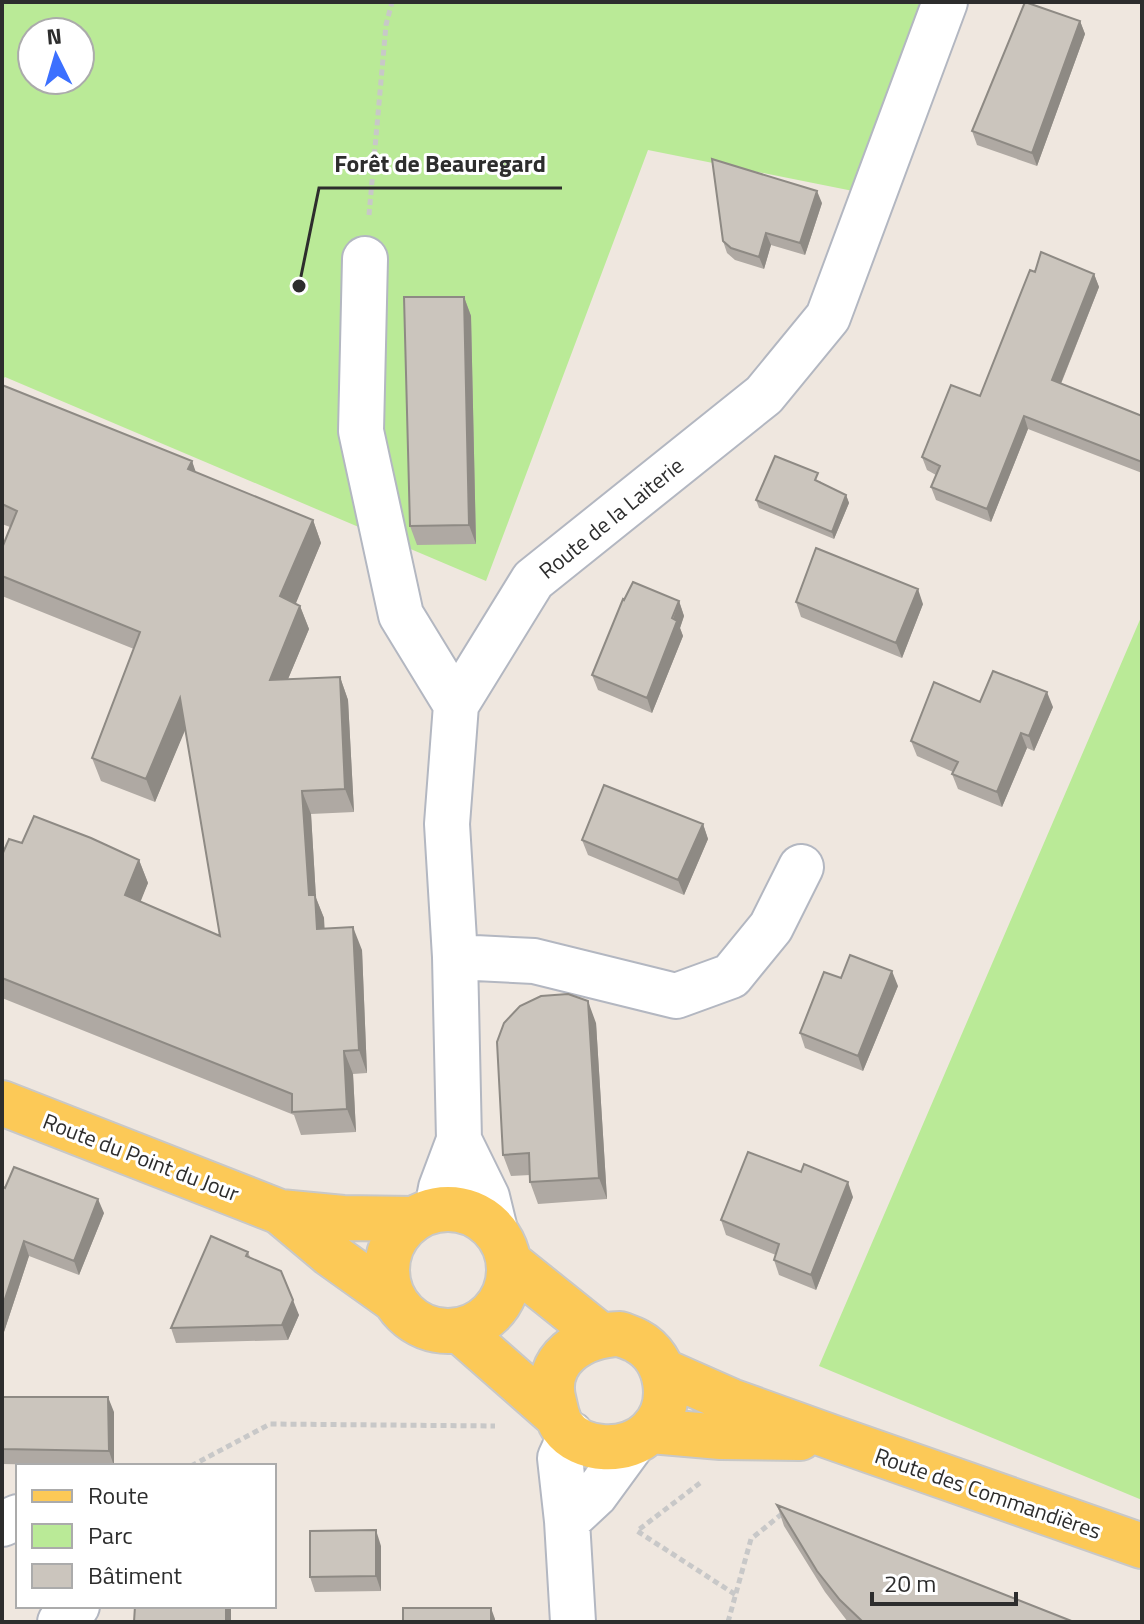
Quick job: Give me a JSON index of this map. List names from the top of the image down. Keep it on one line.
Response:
{"streets":{"main road":["Route du Point du Jour","Route des Commandières"],"street":["Route de la Laiterie"]},"crossings":[["Route de la Laiterie","Route du Point du Jour"],["Route de la Laiterie","Route des Commandières"],["Route du Point du Jour","Route des Commandières"]],"places":["Forêt de Beauregard"],"legend":["Route","Parc","Bâtiment"],"scale_bar":"20 m","north":"top"}
